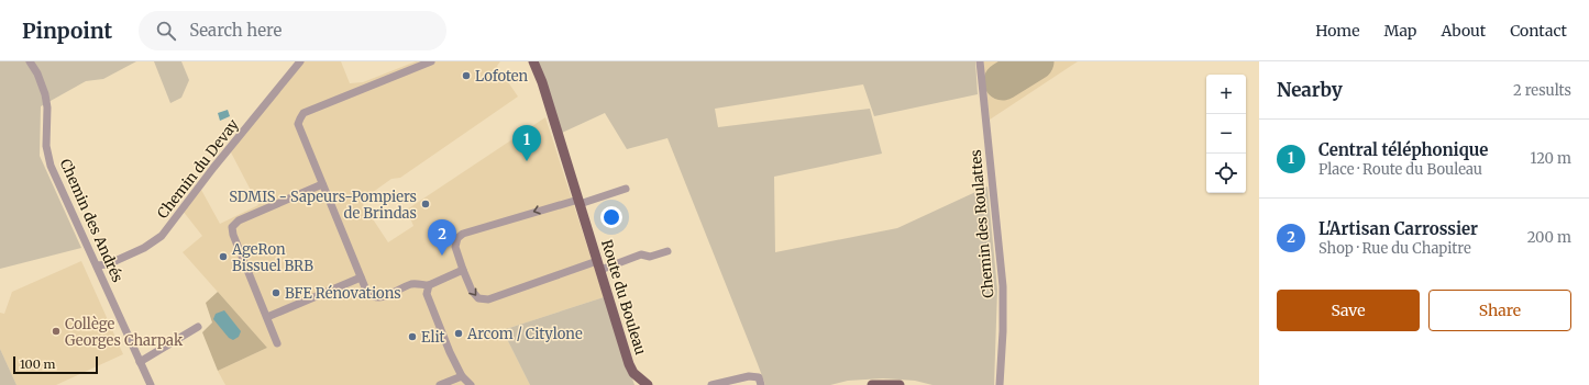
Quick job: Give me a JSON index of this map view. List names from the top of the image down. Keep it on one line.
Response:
{"streets":{"main road":["Route du Bouleau"],"street":["Chemin du Devay","Chemin des Andrés","Chemin des Roulattes"]},"crossings":[["Chemin du Devay","Chemin des Andrés"]],"places":["Lofoten","SDMIS - Sapeurs-Pompiers de Brindas","AgeRon Bissuel BRB","BFE Rénovations","Collège Georges Charpak","Arcom / Citylone","Elit"],"scale_bar":"100 m","page":{"header":"Pinpoint","search":"Search here","nav":["Home","Map","About","Contact"],"heading":["Nearby","2 results"],"map_buttons":["+","−"],"list":[{"mark":"1","name":"Central téléphonique","note":"Place · Route du Bouleau","value":"120 m"},{"mark":"2","name":"L'Artisan Carrossier","note":"Shop · Rue du Chapitre","value":"200 m"}],"pins":["1","2"],"buttons":["Save","Share"],"scale":"100 m"}}
